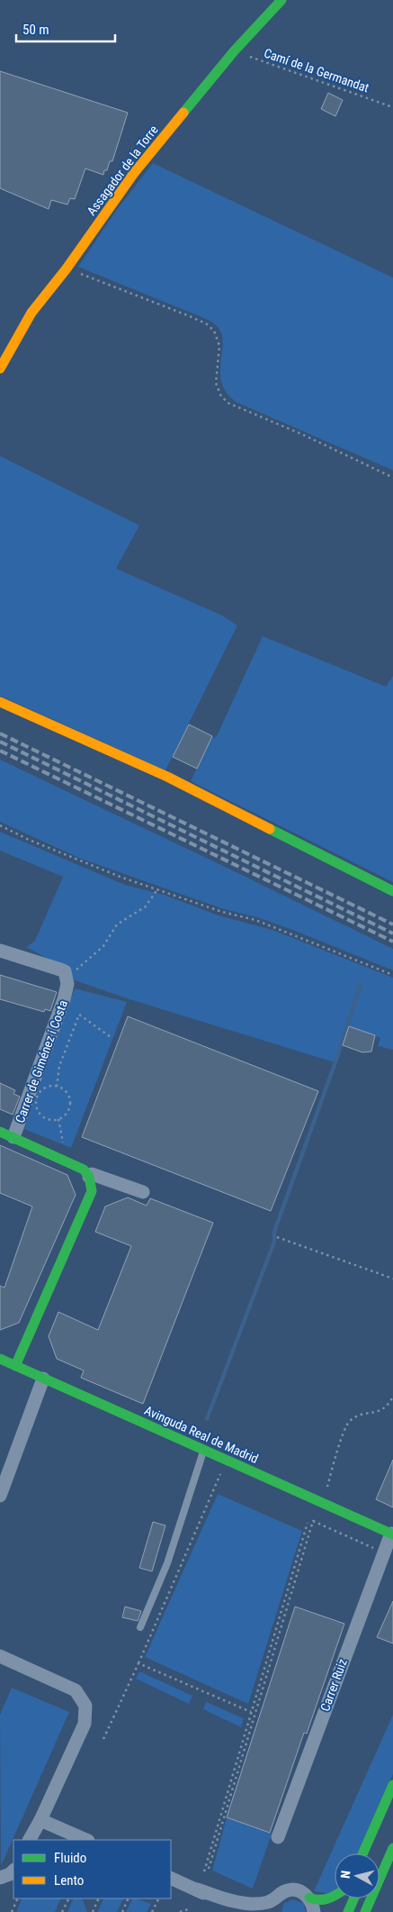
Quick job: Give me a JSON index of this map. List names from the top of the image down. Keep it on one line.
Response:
{"streets":{"street":["Assagador de la Torre","Carrer de Giménez i Costa","Avinguda Real de Madrid","Carrer Ruiz"],"path":["Camí de la Germandat"]},"crossings":[["Camí de la Germandat","Assagador de la Torre"],["Avinguda Real de Madrid","Carrer Ruiz"]],"legend":["Fluido","Lento"],"scale_bar":"50 m","north":"left"}
